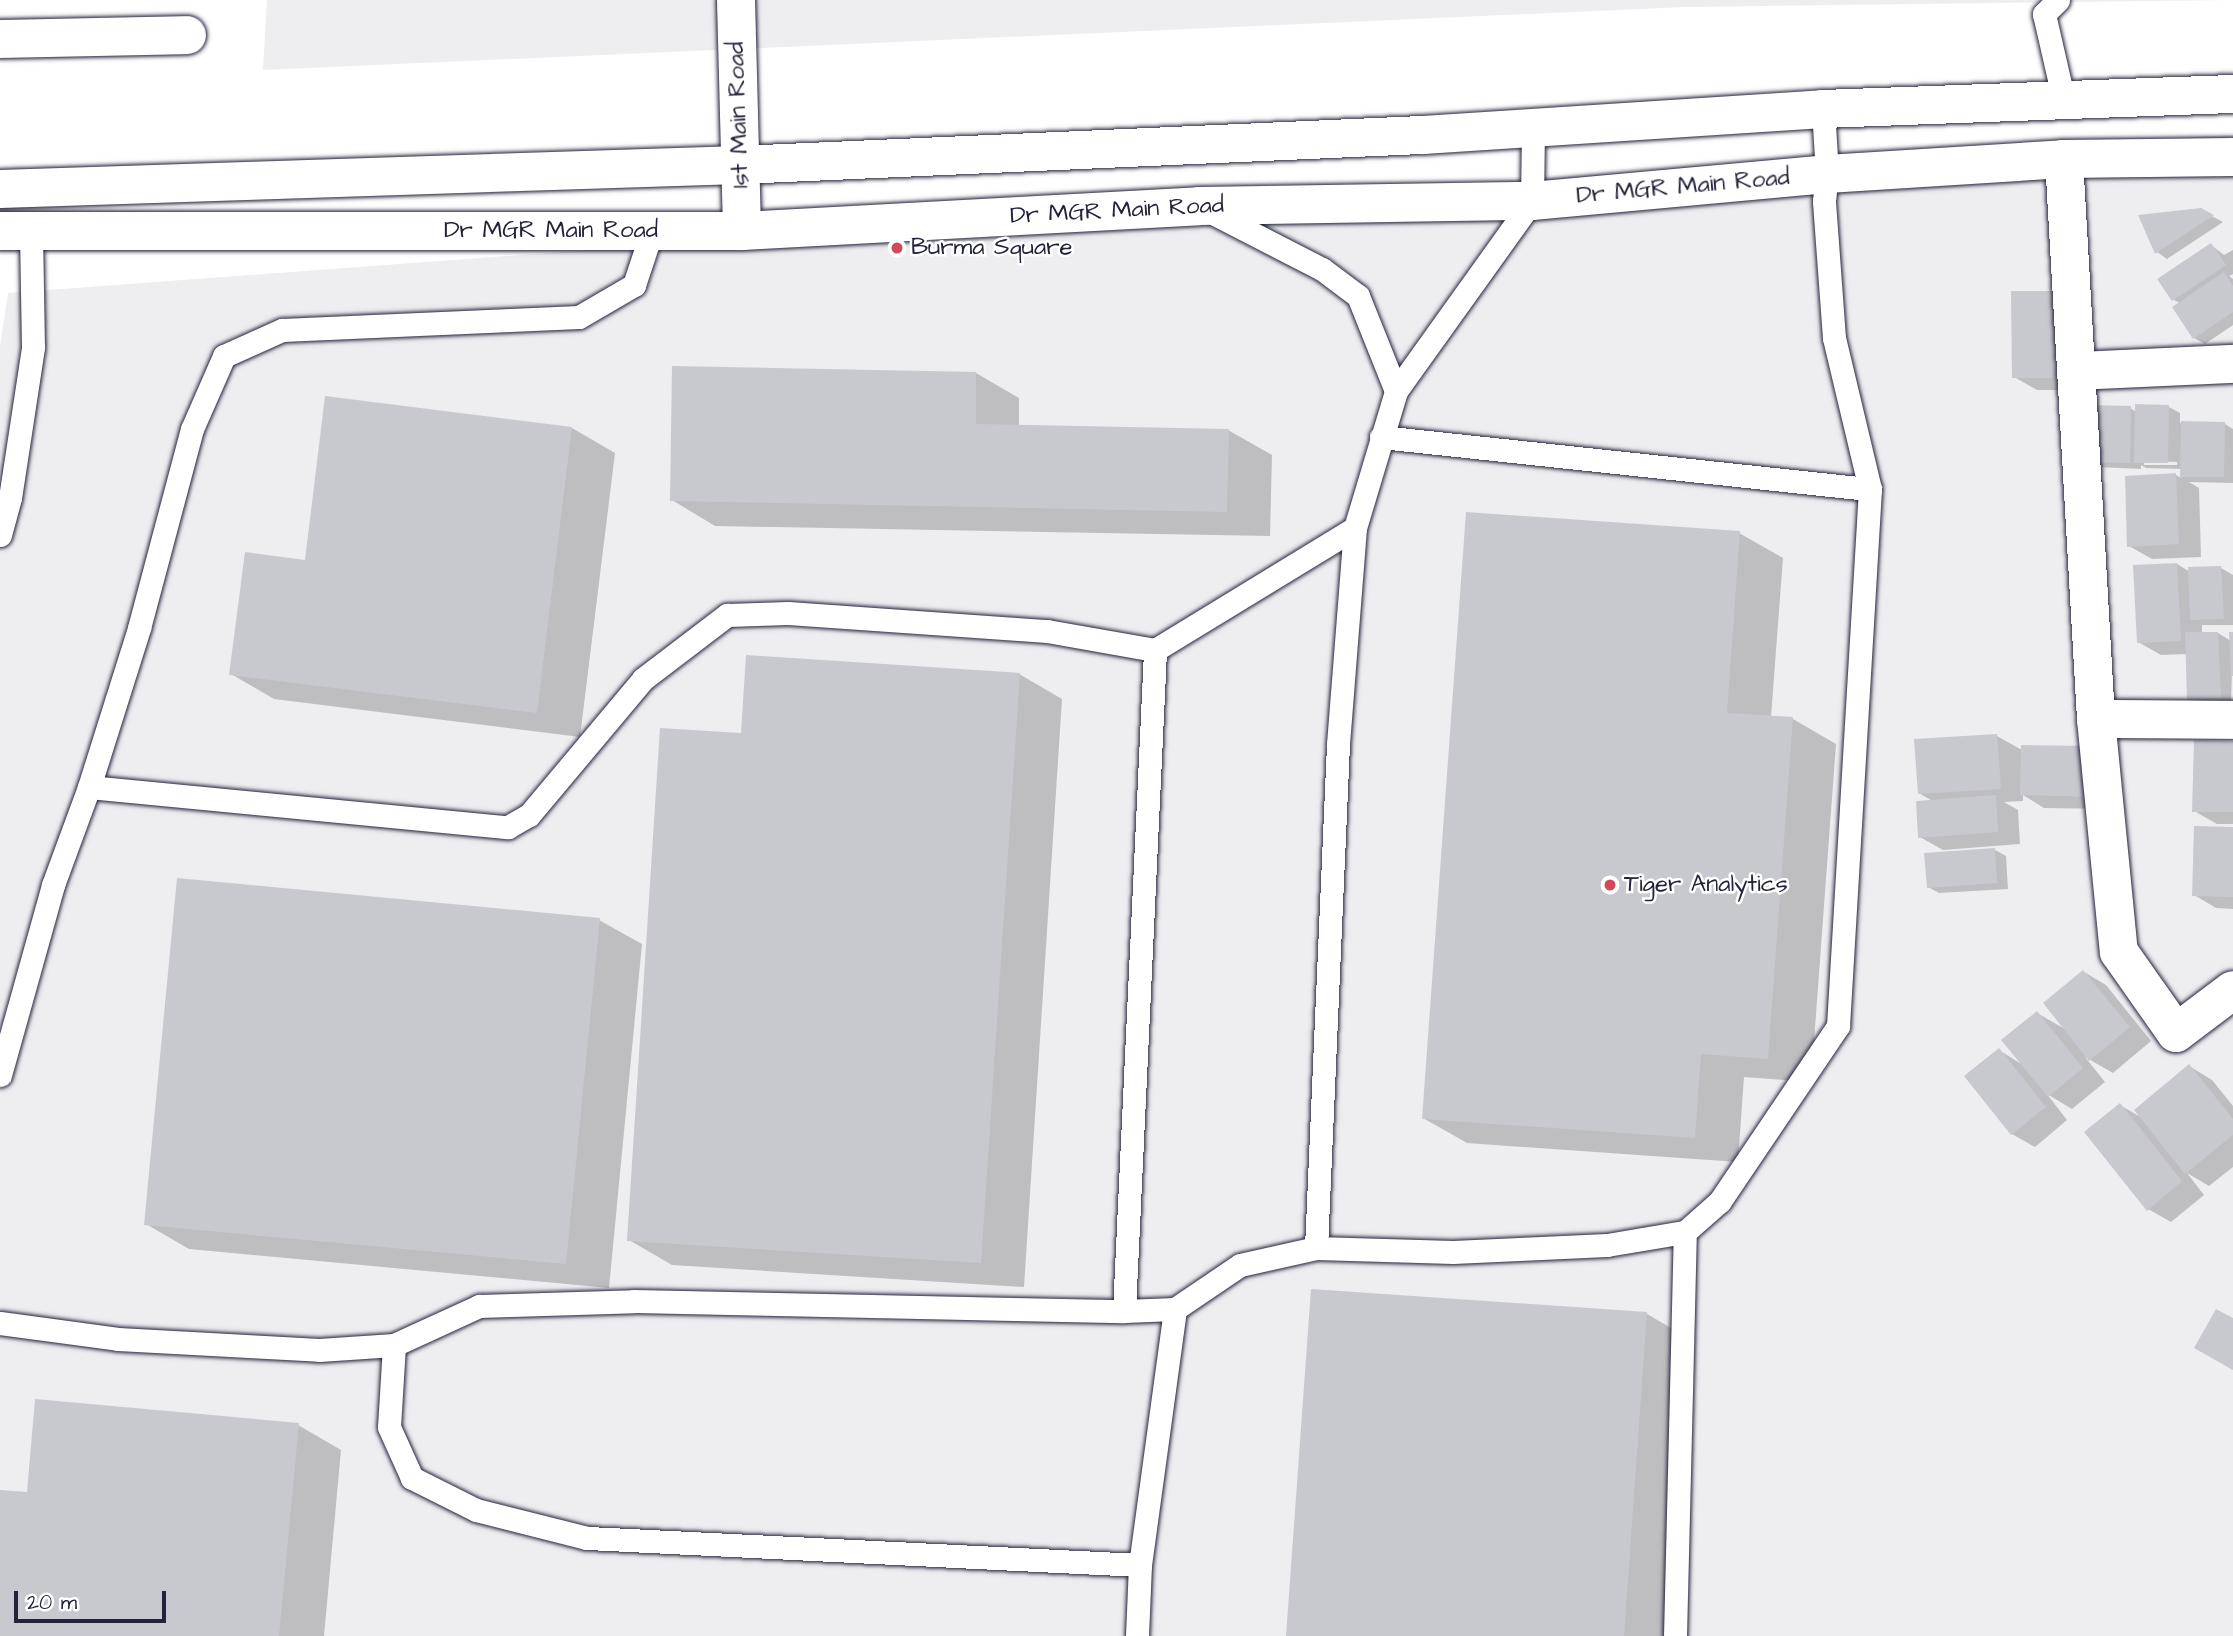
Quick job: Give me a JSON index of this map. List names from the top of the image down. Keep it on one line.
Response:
{"streets":{"main road":["1st Main Road","Dr MGR Main Road"]},"crossings":[["1st Main Road","Dr MGR Main Road"]],"places":["Burma Square","Tiger Analytics"],"scale_bar":"20 m"}
